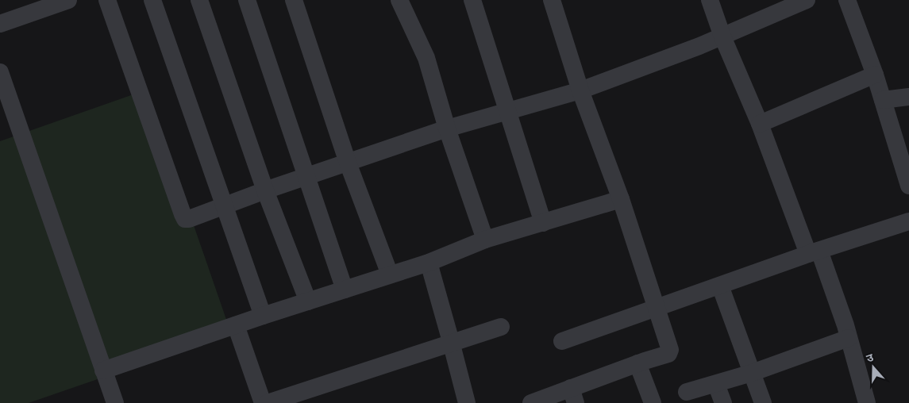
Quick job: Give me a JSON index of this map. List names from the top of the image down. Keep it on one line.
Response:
{"north":"top"}
